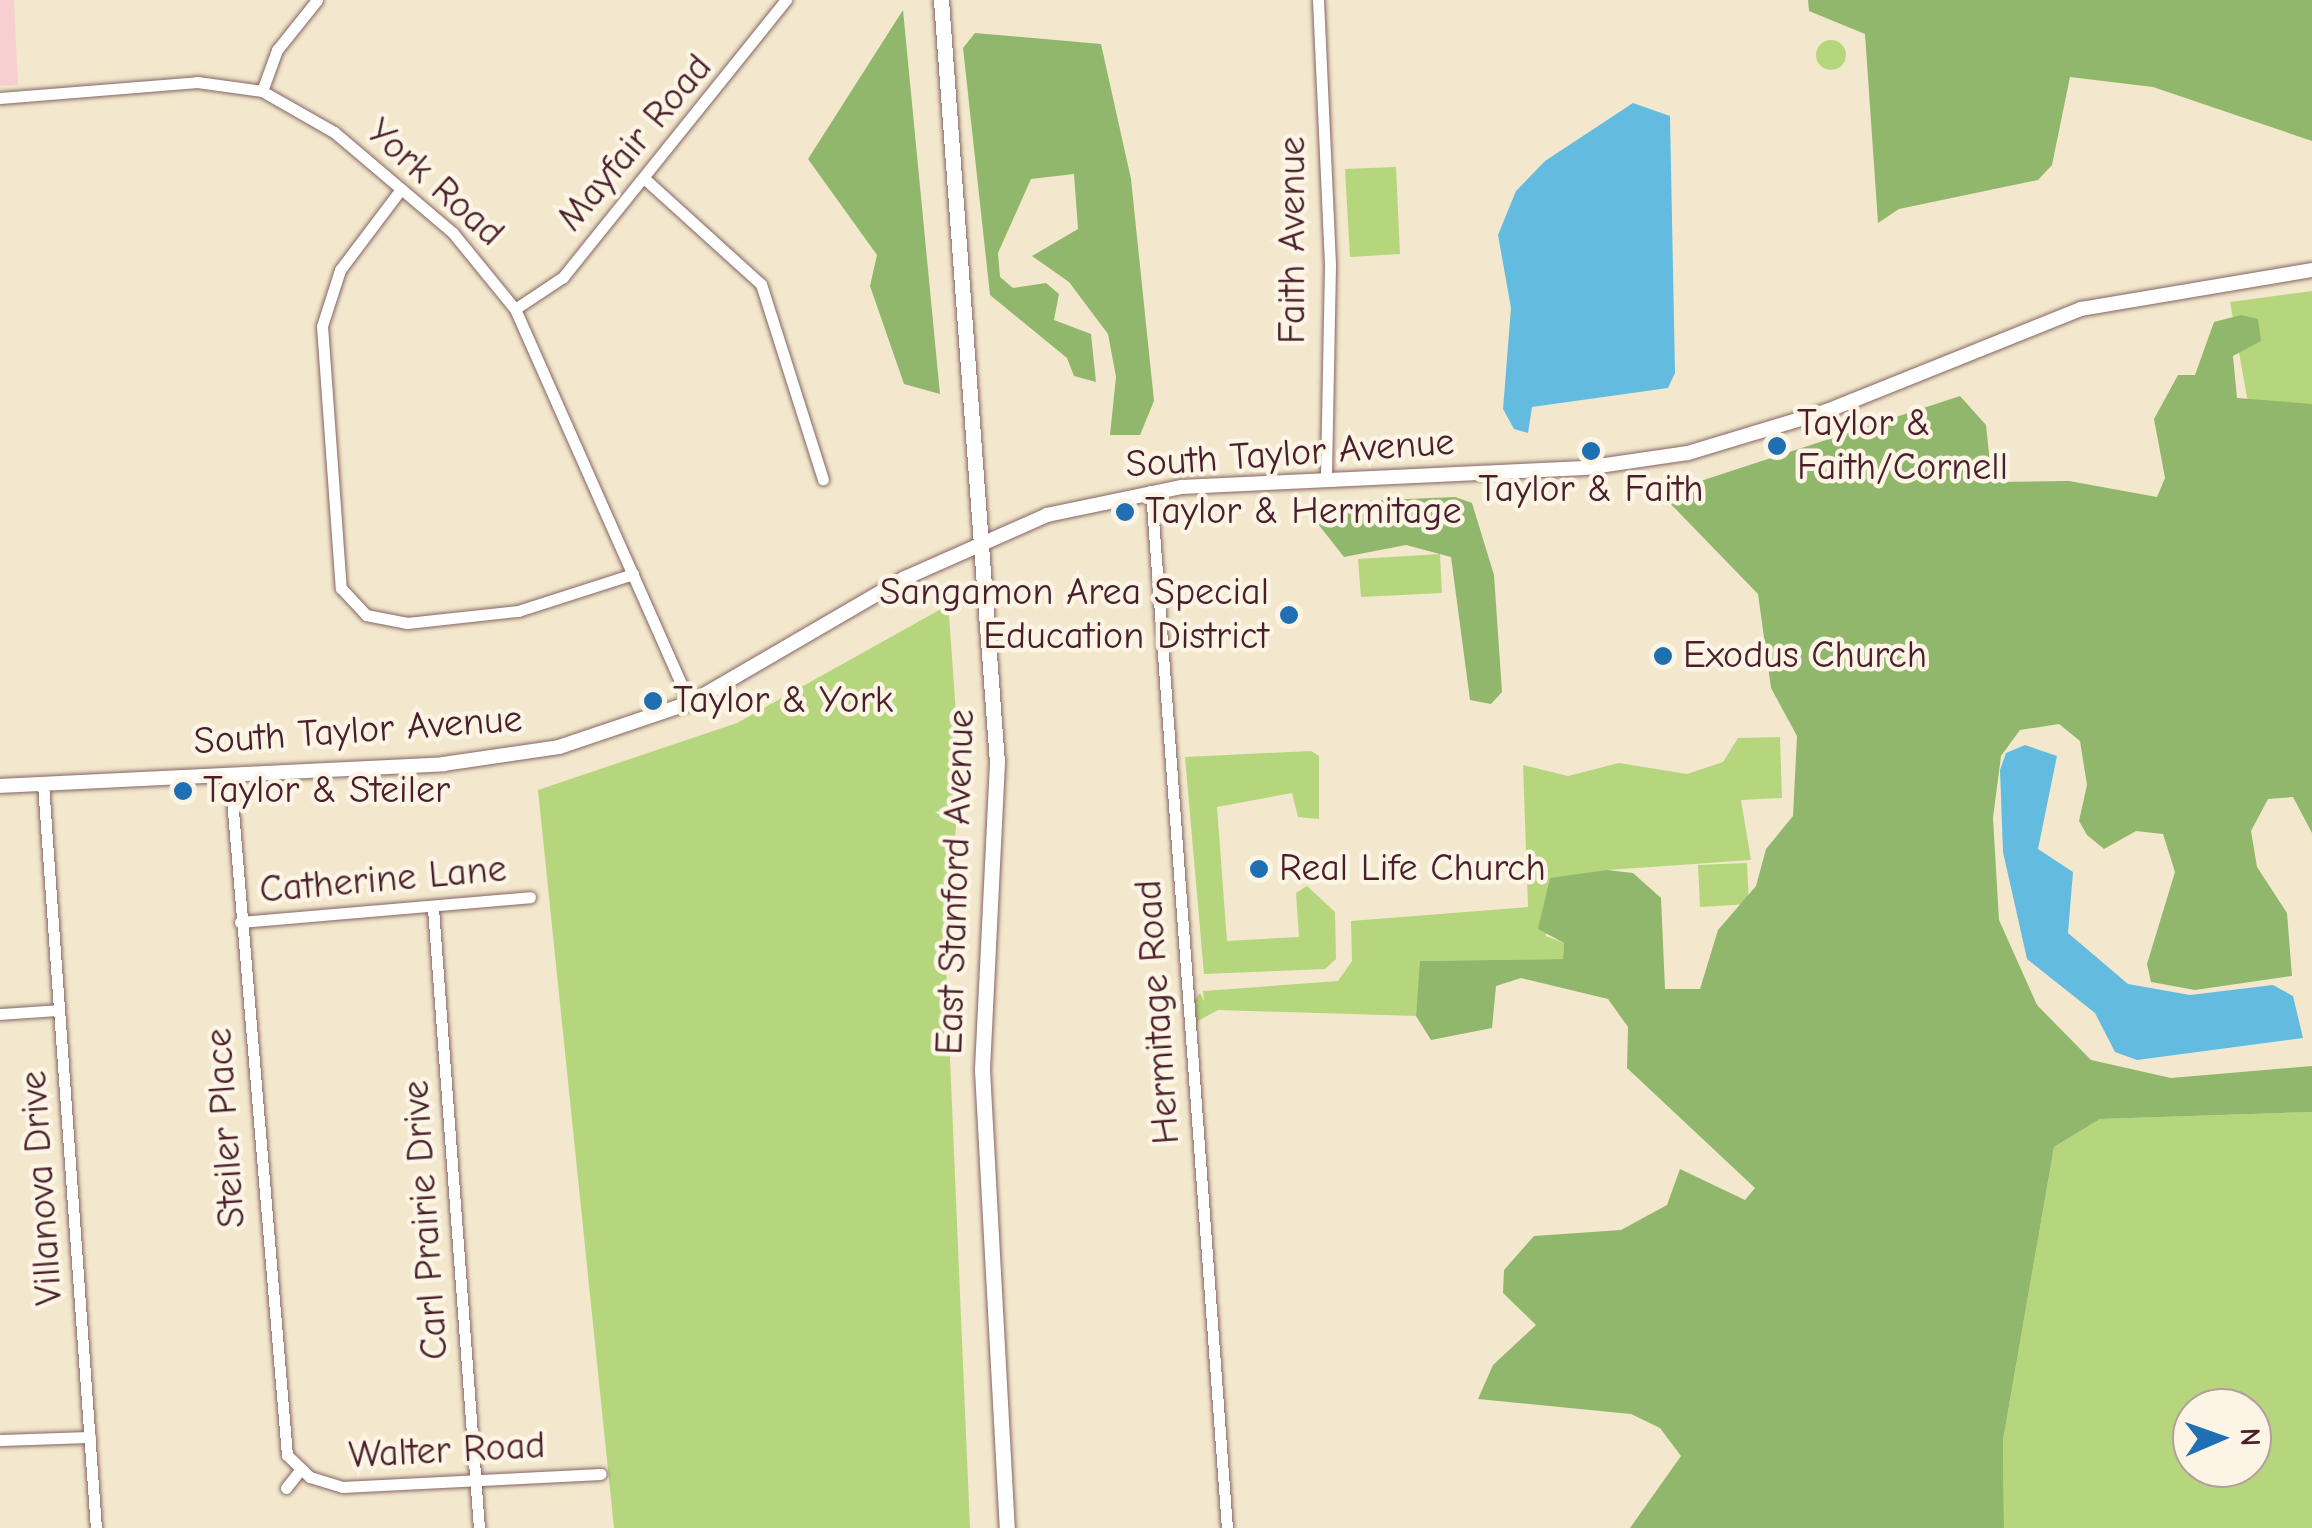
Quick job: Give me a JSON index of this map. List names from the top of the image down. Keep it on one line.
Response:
{"streets":{"main road":["East Stanford Avenue"],"street":["Mayfair Road","York Road","Faith Avenue","South Taylor Avenue","Catherine Lane","Hermitage Road","Steiler Place","Villanova Drive","Carl Prairie Drive","Walter Road"]},"crossings":[["Mayfair Road","York Road"],["York Road","South Taylor Avenue"],["Faith Avenue","South Taylor Avenue"],["South Taylor Avenue","East Stanford Avenue"],["South Taylor Avenue","Hermitage Road"],["South Taylor Avenue","Steiler Place"],["South Taylor Avenue","Villanova Drive"],["Catherine Lane","Steiler Place"],["Catherine Lane","Carl Prairie Drive"],["Steiler Place","Walter Road"],["Carl Prairie Drive","Walter Road"]],"places":["Taylor & Faith/Cornell","Taylor & Faith","Taylor & Hermitage","Sangamon Area Special Education District","Exodus Church","Taylor & York","Taylor & Steiler","Real Life Church"],"north":"right"}
